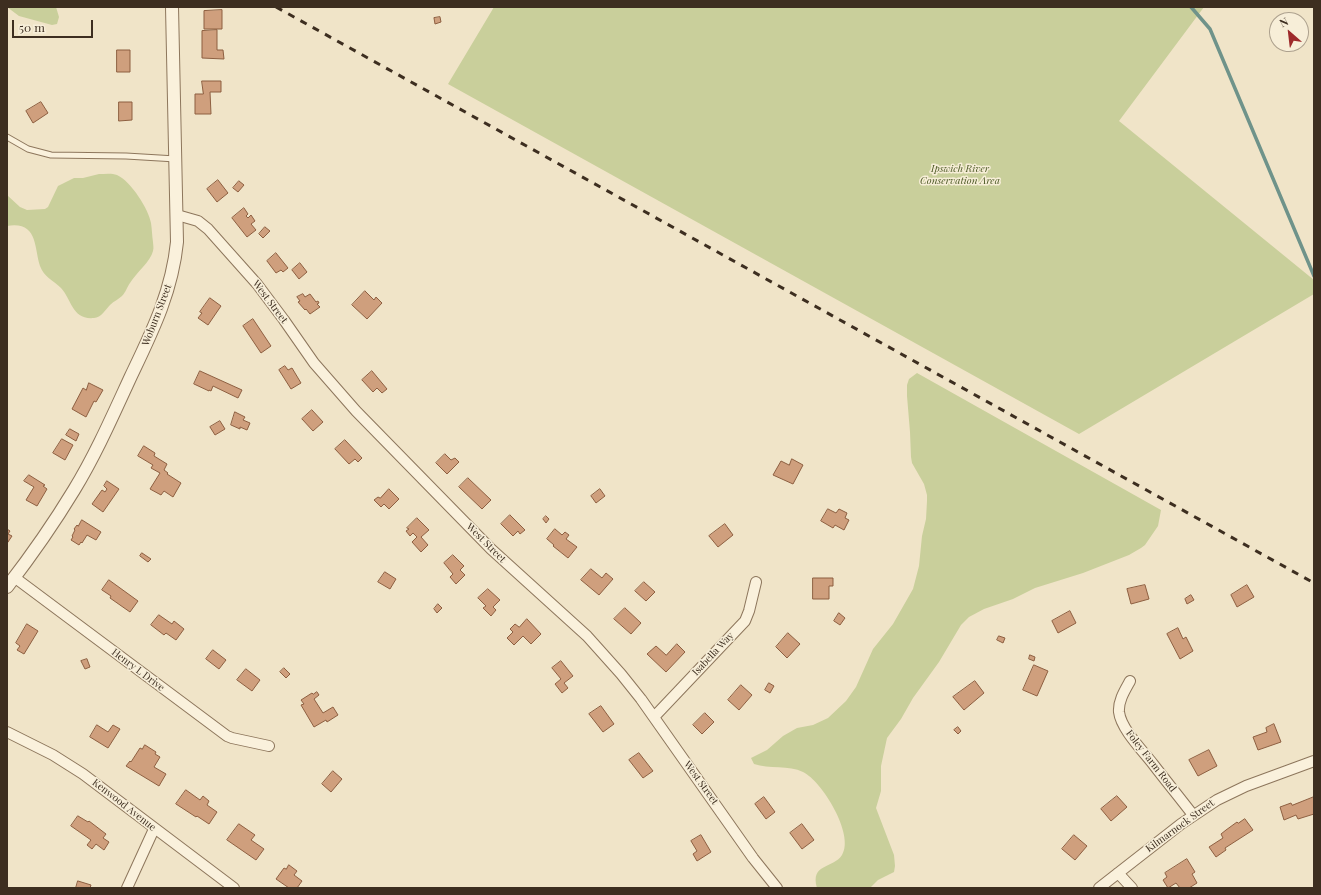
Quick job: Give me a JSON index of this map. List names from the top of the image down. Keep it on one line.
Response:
{"streets":{"street":["West Street","Woburn Street","Isabella Way","Henry L Drive","Foley Farm Road","Kenwood Avenue","Kilmarnock Street"]},"crossings":[["West Street","Woburn Street"],["West Street","Isabella Way"],["Woburn Street","Henry L Drive"],["Foley Farm Road","Kilmarnock Street"]],"parks":["Ipswich River Conservation Area"],"scale_bar":"50 m","north":"top left"}
